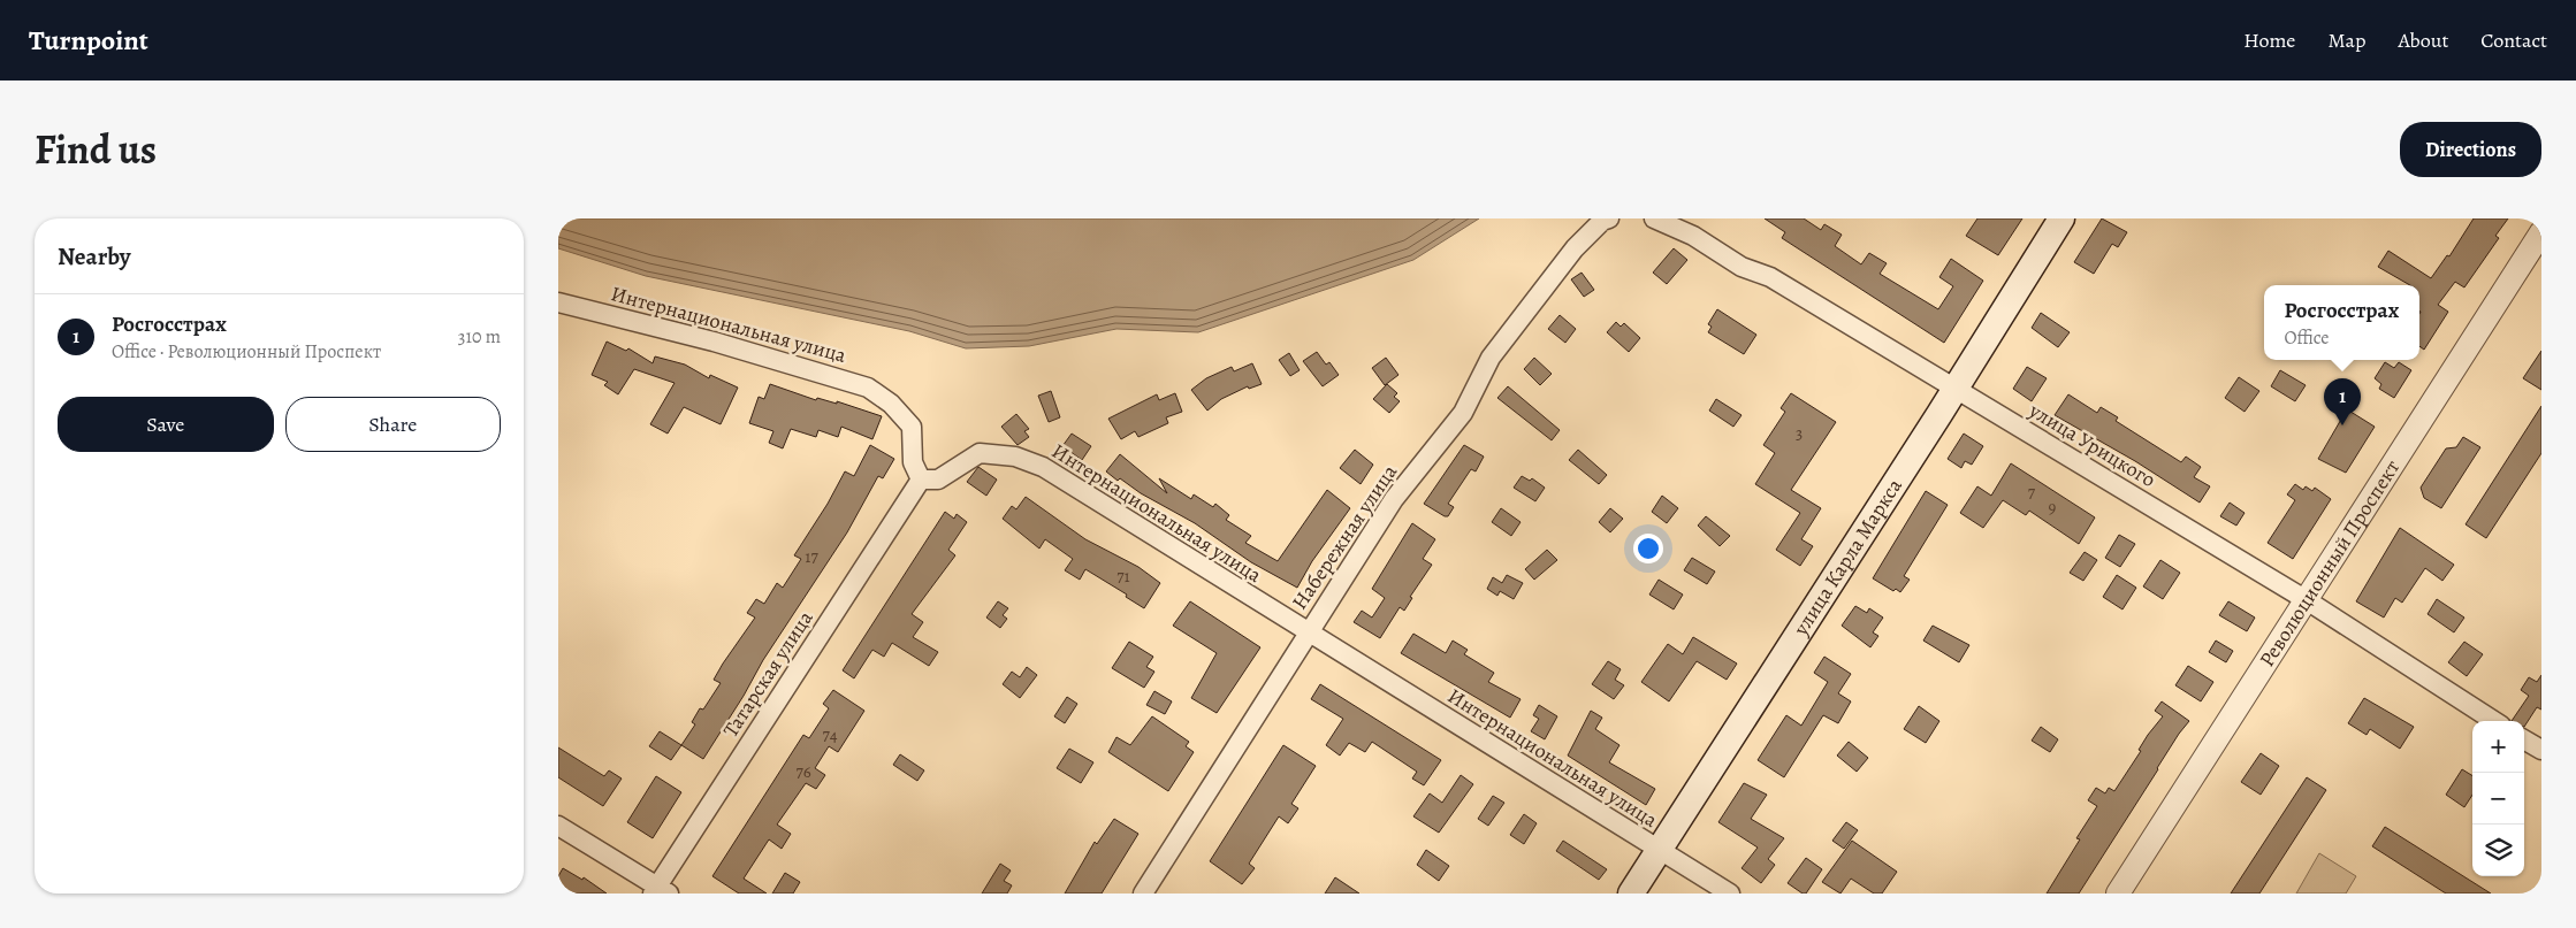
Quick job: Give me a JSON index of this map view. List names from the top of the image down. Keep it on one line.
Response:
{"streets":{"main road":["улица Карла Маркса"],"street":["Интернациональная улица","улица Урицкого","Набережная улица","Революционный Проспект","Татарская улица"]},"crossings":[["Интернациональная улица","Набережная улица"],["Интернациональная улица","улица Карла Маркса"],["Интернациональная улица","Татарская улица"],["улица Урицкого","улица Карла Маркса"],["улица Урицкого","Революционный Проспект"]],"house_numbers":["3","7","9","17","71","74","76"],"page":{"header":"Turnpoint","nav":["Home","Map","About","Contact"],"title":"Find us","buttons":["Directions",["Save","Share"]],"heading":"Nearby","popup":["Росгосстрах","Office"],"list":[{"mark":"1","name":"Росгосстрах","note":"Office · Революционный Проспект","value":"310 m"}],"pins":"1","map_buttons":["+","−"]}}
